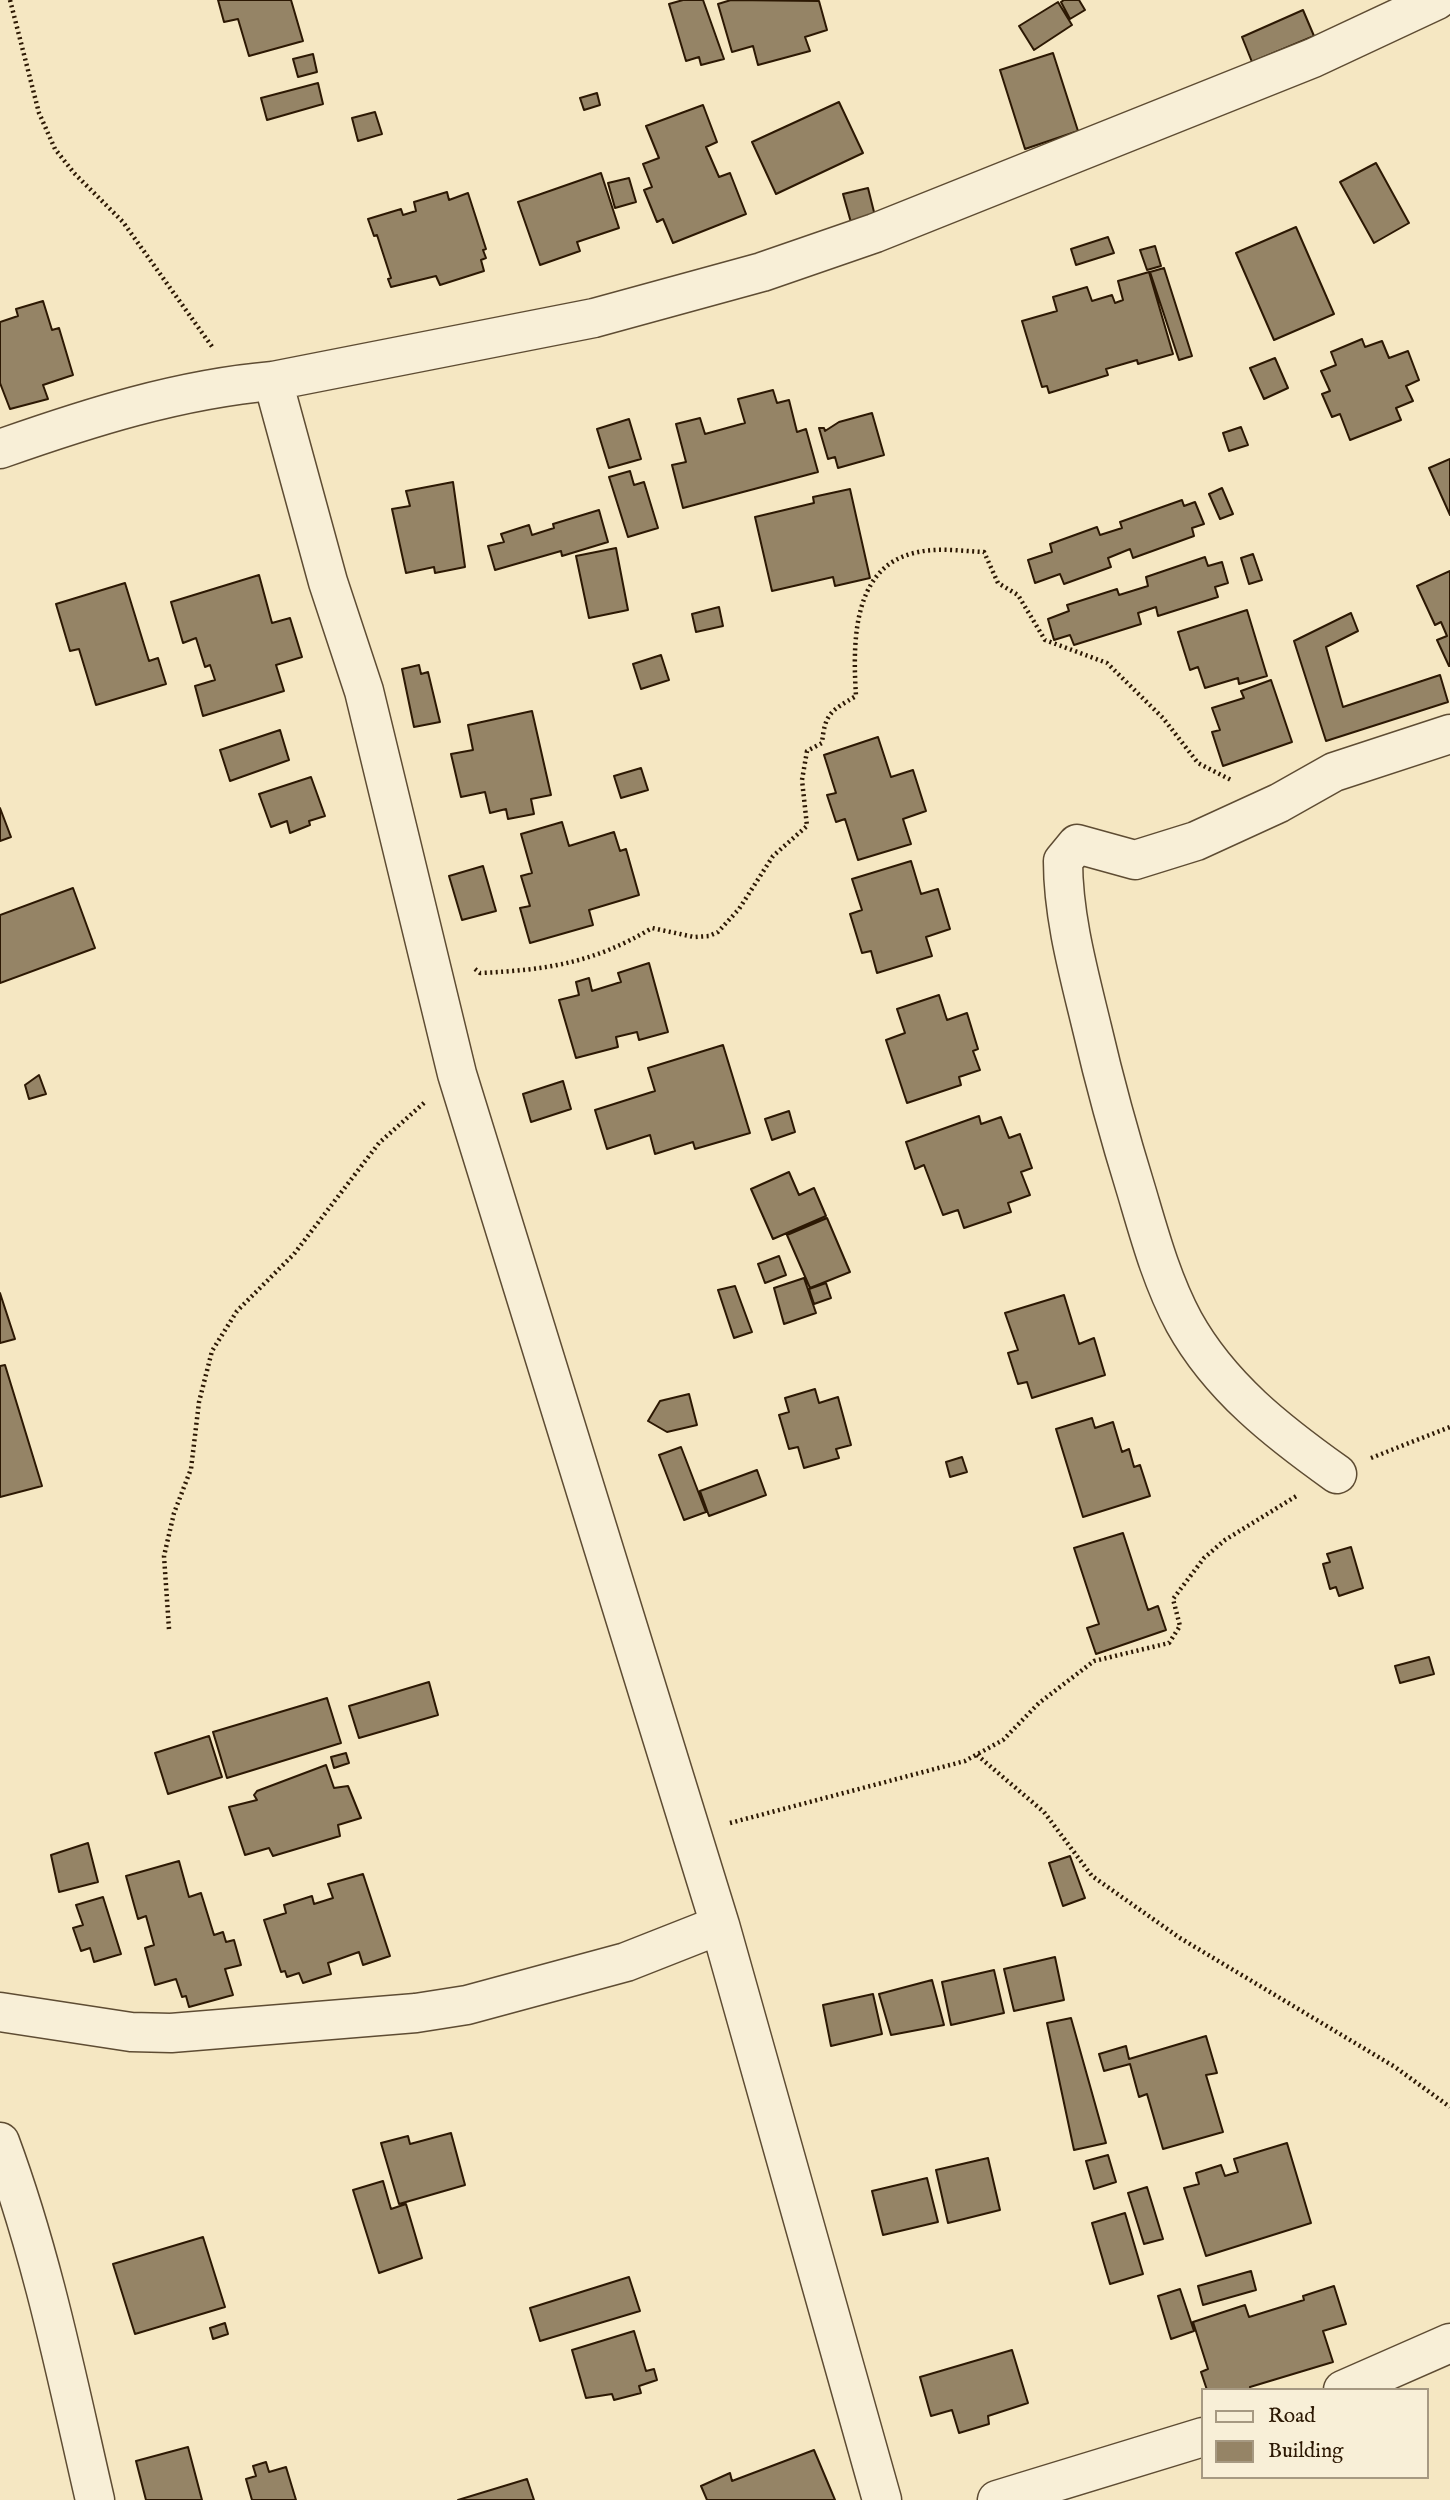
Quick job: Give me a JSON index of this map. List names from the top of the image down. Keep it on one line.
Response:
{"legend":["Road","Building"]}
